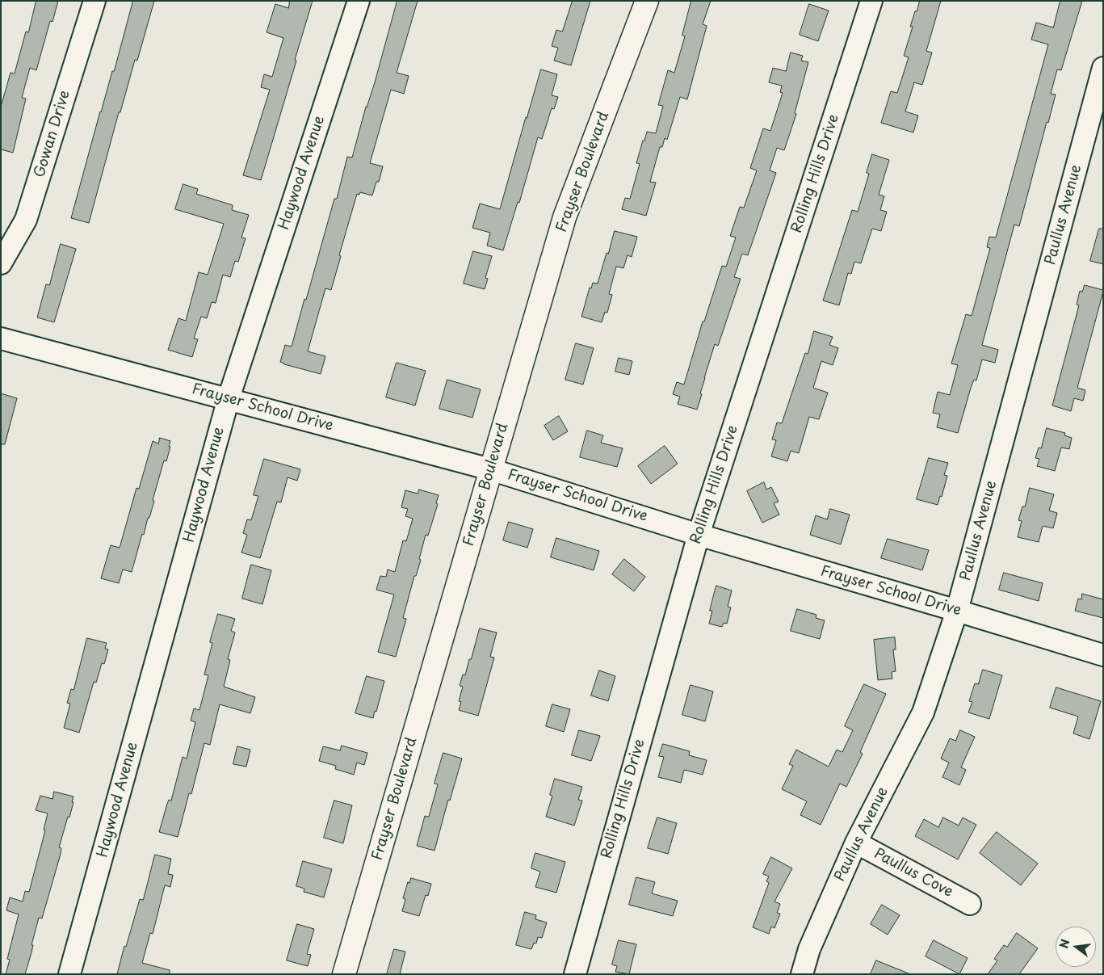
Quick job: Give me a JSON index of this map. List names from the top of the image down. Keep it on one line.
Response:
{"streets":{"main road":["Frayser Boulevard"],"street":["Gowan Drive","Haywood Avenue","Rolling Hills Drive","Paullus Avenue","Frayser School Drive","Paullus Cove"]},"crossings":[["Frayser Boulevard","Frayser School Drive"],["Haywood Avenue","Frayser School Drive"],["Rolling Hills Drive","Frayser School Drive"],["Paullus Avenue","Frayser School Drive"],["Paullus Avenue","Paullus Cove"]],"north":"left"}
